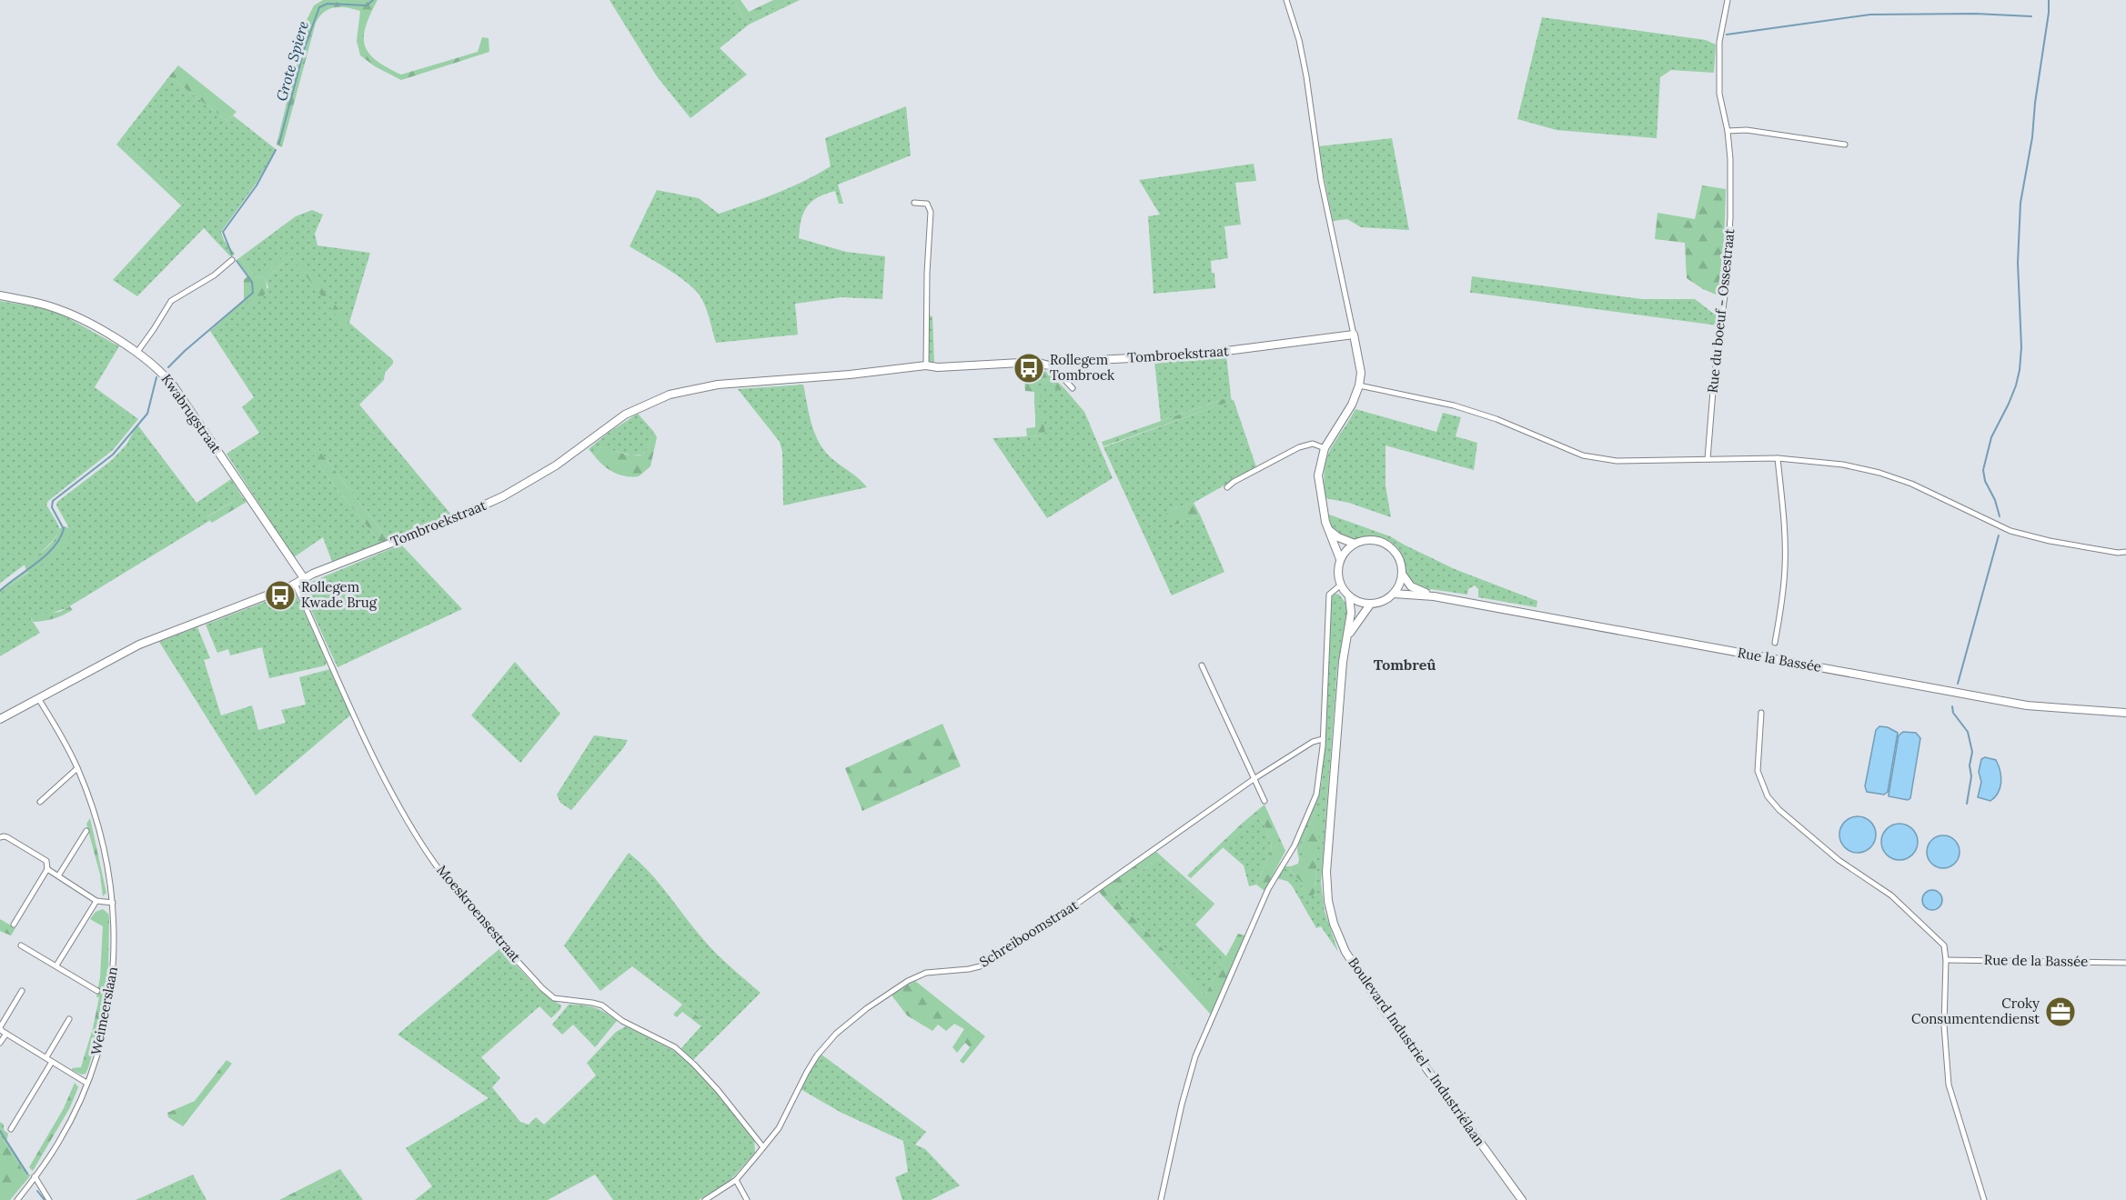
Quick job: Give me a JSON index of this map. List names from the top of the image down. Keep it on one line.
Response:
{"streets":{"street":["Rue du boeuf - Ossestraat","Tombroekstraat","Kwabrugstraat","Rue la Bassée","Moeskroensestraat","Schreiboomstraat","Rue de la Bassée","Weimeerslaan","Boulevard Industriel - Industriélaan"]},"crossings":[["Tombroekstraat","Kwabrugstraat"],["Tombroekstraat","Moeskroensestraat"],["Tombroekstraat","Weimeerslaan"],["Rue la Bassée","Boulevard Industriel - Industriélaan"],["Moeskroensestraat","Schreiboomstraat"]],"districts":["Tombreû"],"water":["Grote Spiere"],"places":{"bus stop":["Rollegem Tombroek","Rollegem Kwade Brug"],"office":["Croky Consumentendienst"]}}
